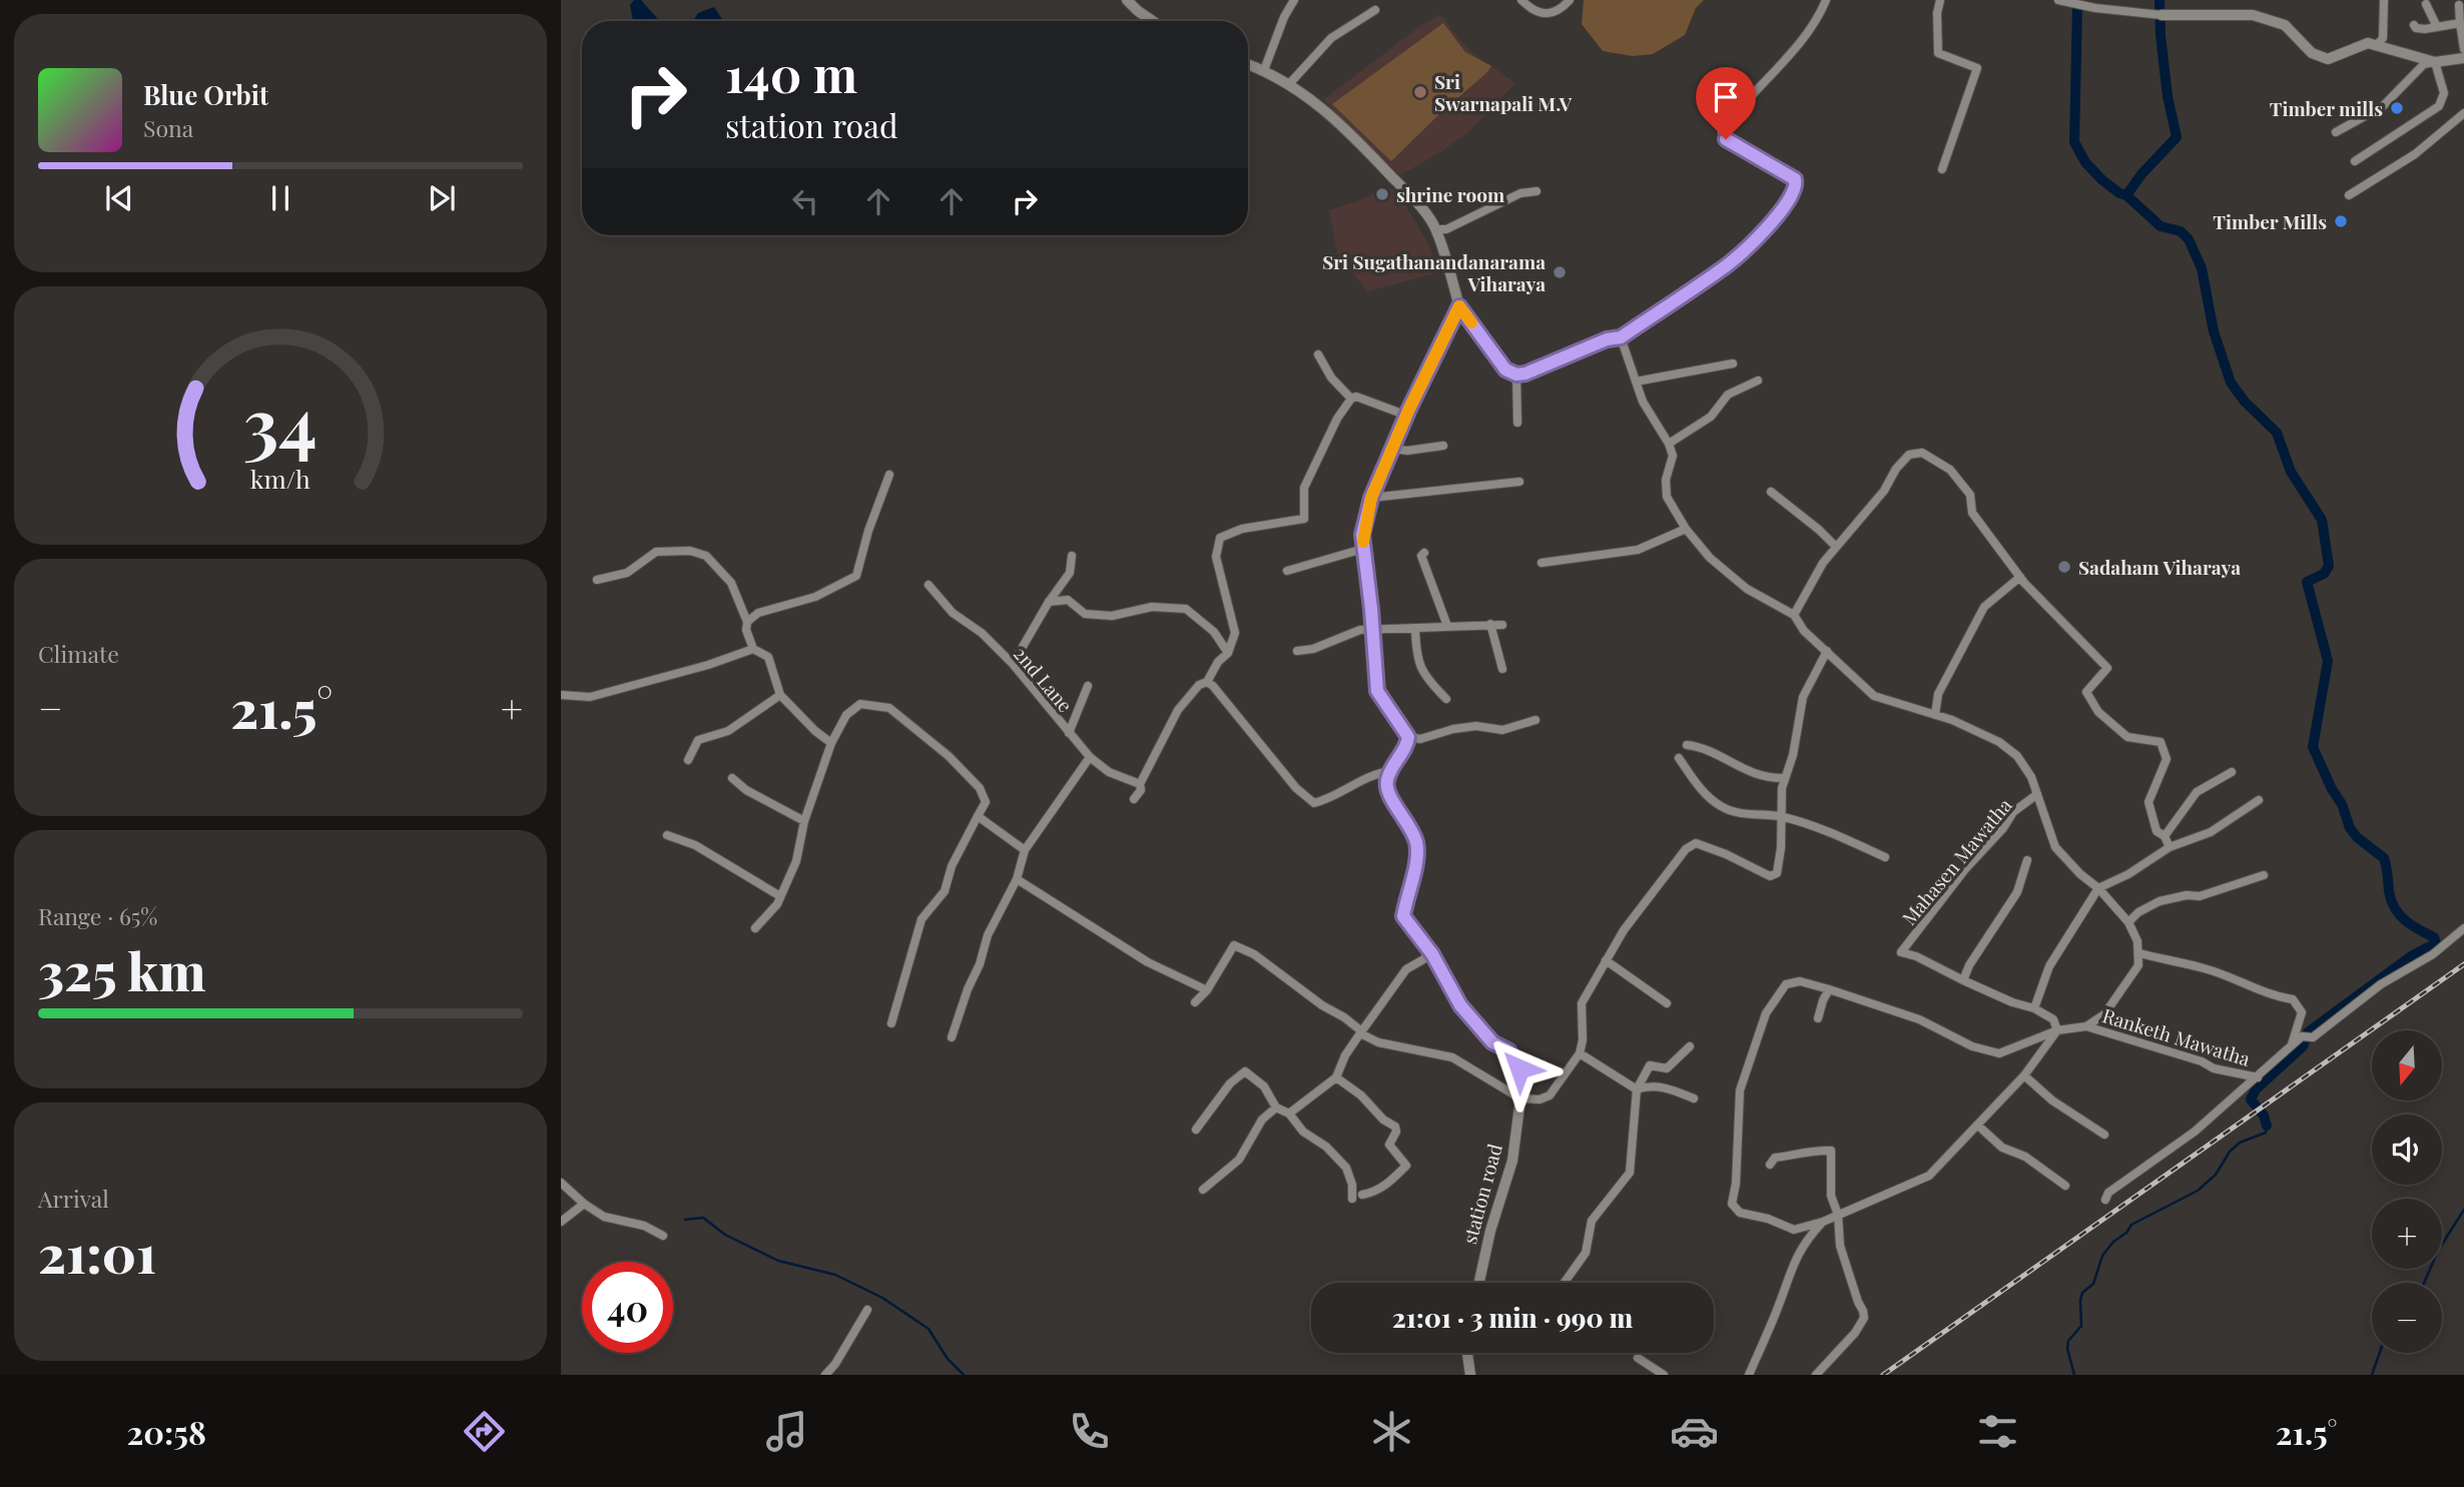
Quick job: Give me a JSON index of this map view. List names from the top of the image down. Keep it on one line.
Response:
{"streets":{"street":["2nd Lane","Mahasen Mawatha","Ranketh Mawatha","station road"]},"places":["Sri Swarnapali M.V","Timber mills","shrine room","Timber Mills","Sri Sugathanandanarama Viharaya","Sadaham Viharaya"],"north":"bottom","page":{"turn":["140 m","station road"],"song":["Blue Orbit","Sona"],"tile":["Climate",["Range · 65%","325 km"],["Arrival","21:01"]],"heat":["−","21.5°","+"],"map_buttons":["+","−"],"limit":"40","trip":"21:01 · 3 min · 990 m","tabs":["20:58","21.5°"],"gauge":["34","km/h"]}}
